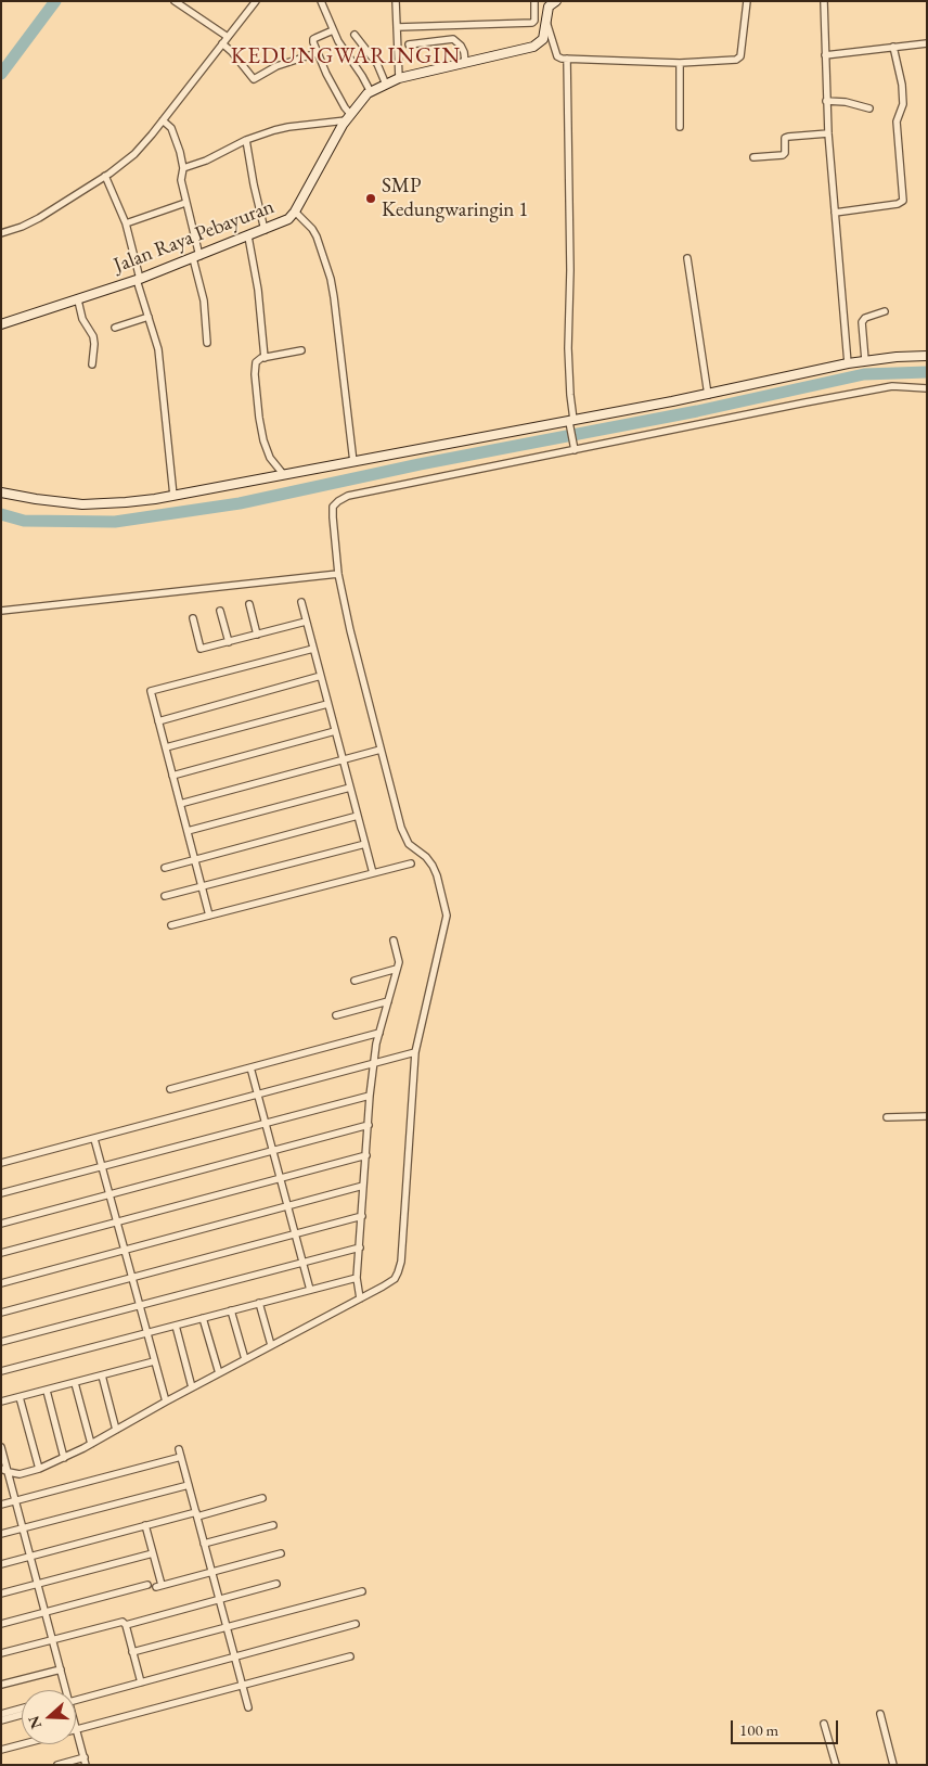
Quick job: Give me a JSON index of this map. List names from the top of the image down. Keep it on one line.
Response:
{"streets":{"street":["Jalan Raya Pebayuran"]},"districts":["KEDUNGWARINGIN"],"places":["SMP Kedungwaringin 1"],"scale_bar":"100 m","north":"left"}
